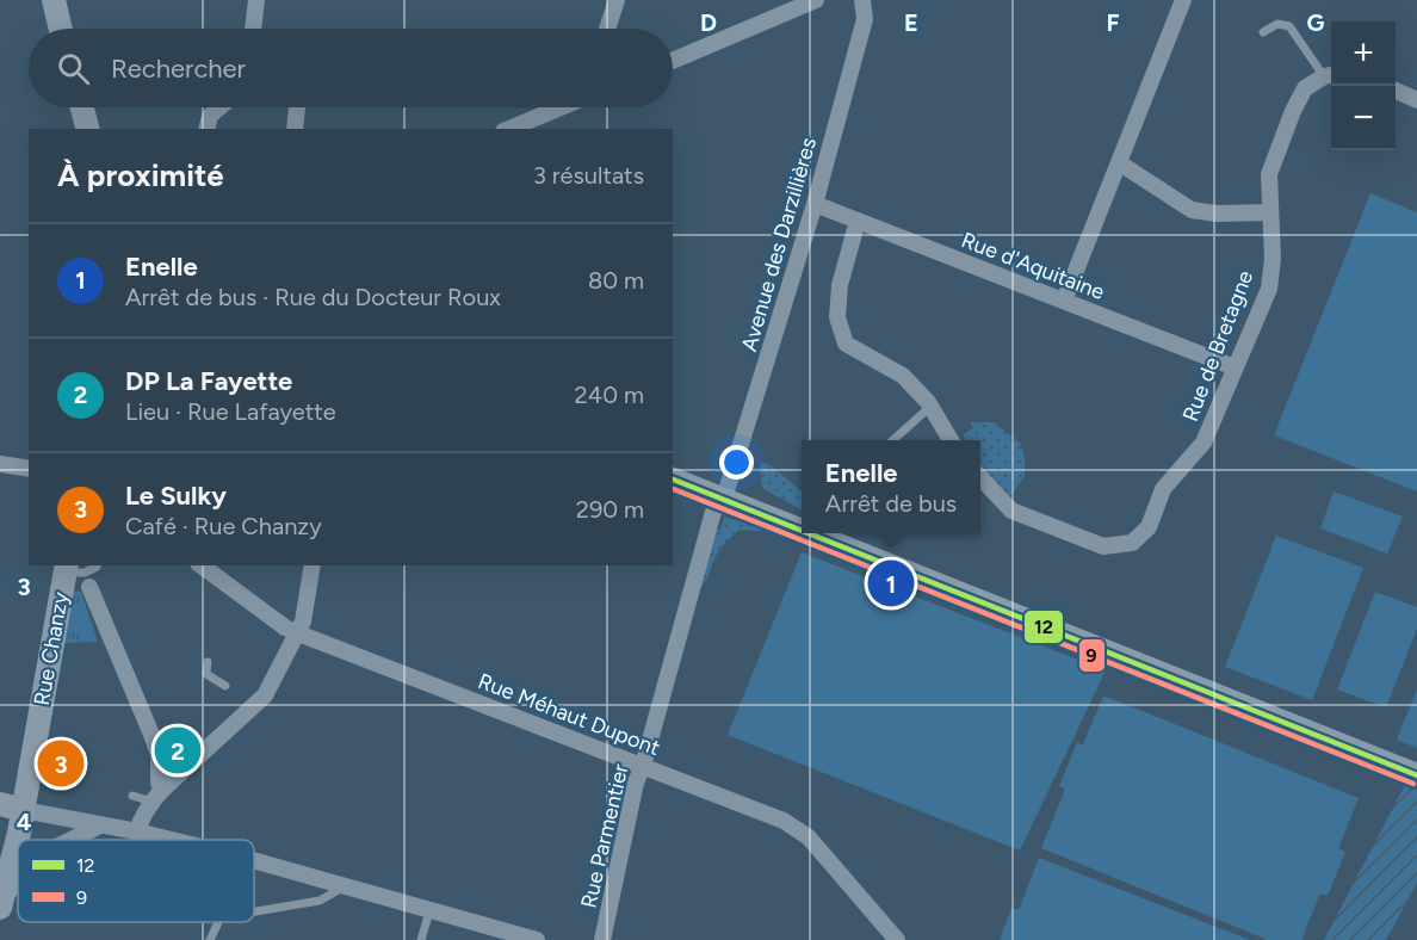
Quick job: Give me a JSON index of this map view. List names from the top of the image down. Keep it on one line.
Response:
{"streets":{"street":["Avenue des Darzillières","Rue d'Aquitaine","Rue de Bretagne","Rue Chanzy","Rue Méhaut Dupont","Rue Parmentier"]},"crossings":[["Avenue des Darzillières","Rue d'Aquitaine"],["Avenue des Darzillières","Rue Parmentier"],["Rue d'Aquitaine","Rue de Bretagne"],["Rue Méhaut Dupont","Rue Parmentier"]],"lines":["transit line 12","transit line 9"],"legend":["12","9"],"page":{"map_buttons":["+","−"],"search":"Rechercher","heading":["À proximité","3 résultats"],"list":[{"mark":"1","name":"Enelle","note":"Arrêt de bus · Rue du Docteur Roux","value":"80 m"},{"mark":"2","name":"DP La Fayette","note":"Lieu · Rue Lafayette","value":"240 m"},{"mark":"3","name":"Le Sulky","note":"Café · Rue Chanzy","value":"290 m"}],"popup":["Enelle","Arrêt de bus"],"pins":["1","2","3"]},"grid":{"columns":["D","E","F","G"],"rows":["3","4"]}}
